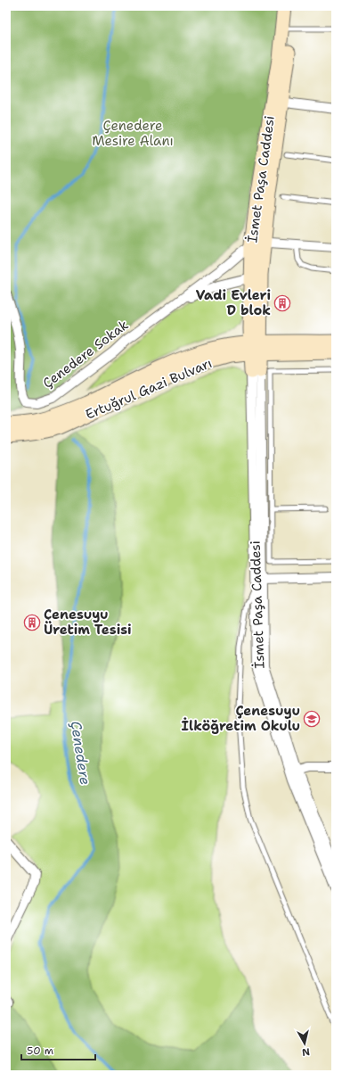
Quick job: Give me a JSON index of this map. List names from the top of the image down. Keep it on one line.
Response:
{"streets":{"main road":["İsmet Paşa Caddesi","Ertuğrul Gazi Bulvarı"],"street":["Çenedere Sokak"]},"crossings":[["İsmet Paşa Caddesi","Çenedere Sokak"],["İsmet Paşa Caddesi","Ertuğrul Gazi Bulvarı"]],"water":["Çenedere"],"parks":["Çenedere Mesire Alanı"],"places":{"building":["Vadi Evleri D blok","Çenesuyu Üretim Tesisi"],"school or university":["Çenesuyu İlköğretim Okulu"]},"scale_bar":"50 m","north":"bottom"}
